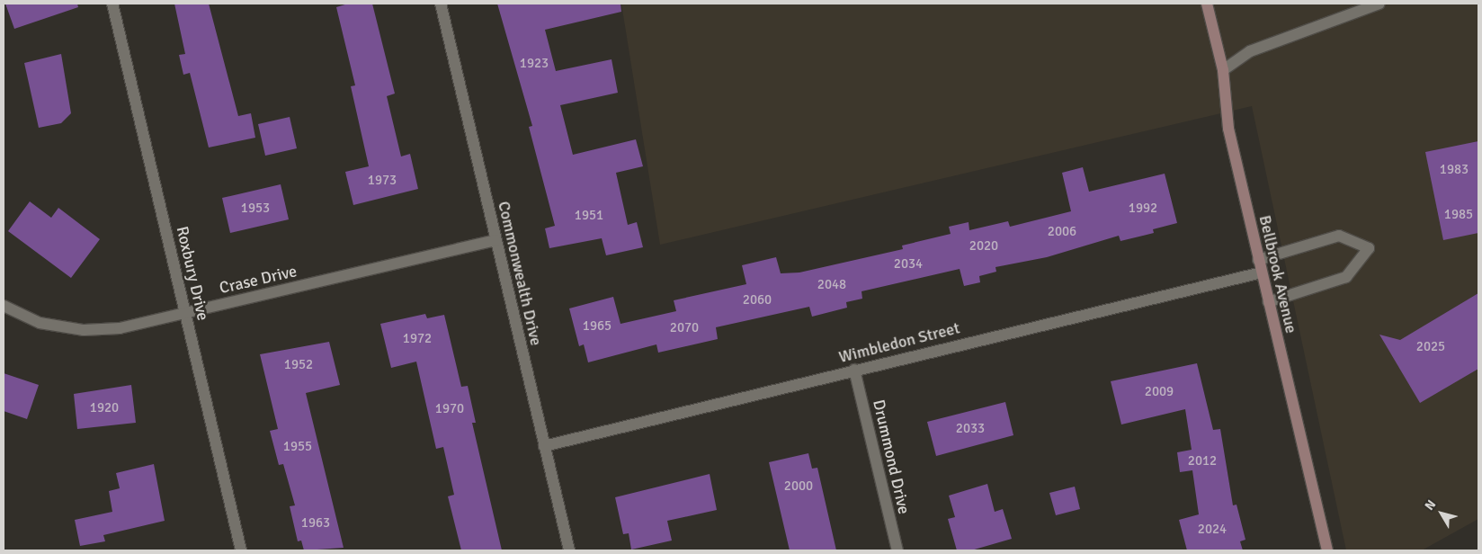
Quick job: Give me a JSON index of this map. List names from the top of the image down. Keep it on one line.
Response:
{"streets":{"street":["Roxbury Drive","Commonwealth Drive","Bellbrook Avenue","Crase Drive","Wimbledon Street","Drummond Drive"]},"crossings":[["Roxbury Drive","Crase Drive"],["Commonwealth Drive","Crase Drive"],["Commonwealth Drive","Wimbledon Street"],["Bellbrook Avenue","Wimbledon Street"],["Wimbledon Street","Drummond Drive"]],"house_numbers":["1923","1983","1973","1953","1992","1985","1951","2006","2020","2034","2048","2060","1965","2070","1972","2025","1952","2009","1920","1970","2033","1955","2012","2000","1963","2024"],"north":"top left"}
